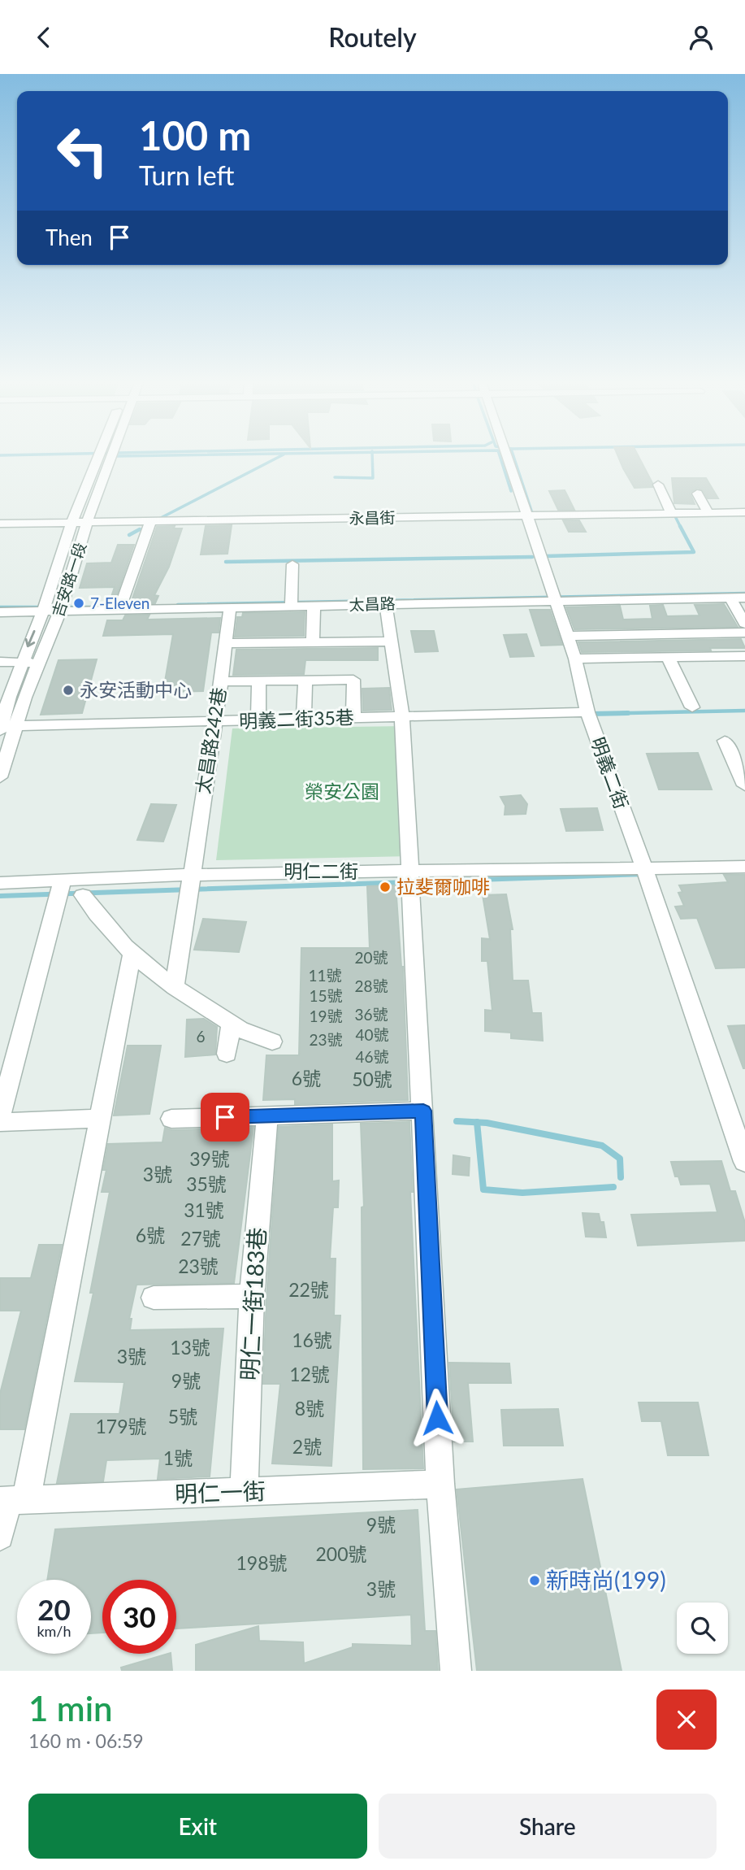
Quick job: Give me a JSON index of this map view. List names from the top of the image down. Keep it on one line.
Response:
{"streets":{"street":["永昌街","吉安路一段","太昌路","明義二街35巷","太昌路242巷","明義二街","明仁二街","明仁一街183巷","明仁一街"]},"crossings":[["永昌街","吉安路一段"],["永昌街","明義二街"],["吉安路一段","太昌路"],["吉安路一段","明義二街35巷"],["太昌路","太昌路242巷"],["太昌路","明義二街"],["明義二街35巷","太昌路242巷"],["明義二街35巷","明義二街"],["太昌路242巷","明仁二街"],["明義二街","明仁二街"],["明仁一街183巷","明仁一街"]],"parks":["榮安公園"],"places":["7-Eleven","永安活動中心","拉斐爾咖啡","新時尚(199)"],"house_numbers":["20號","11號","28號","15號","36號","19號","40號","6","23號","46號","6號","50號","39號","3號","35號","31號","6號","27號","23號","22號","16號","13號","3號","12號","9號","8號","5號","179號","2號","1號","9號","200號","198號","3號"],"page":{"header":"Routely","turn":["100 m","Turn left"],"then":"Then","speed":"20 km/h","limit":"30","heading":["1 min","160 m · 06:59"],"buttons":["Exit","Share"]}}
